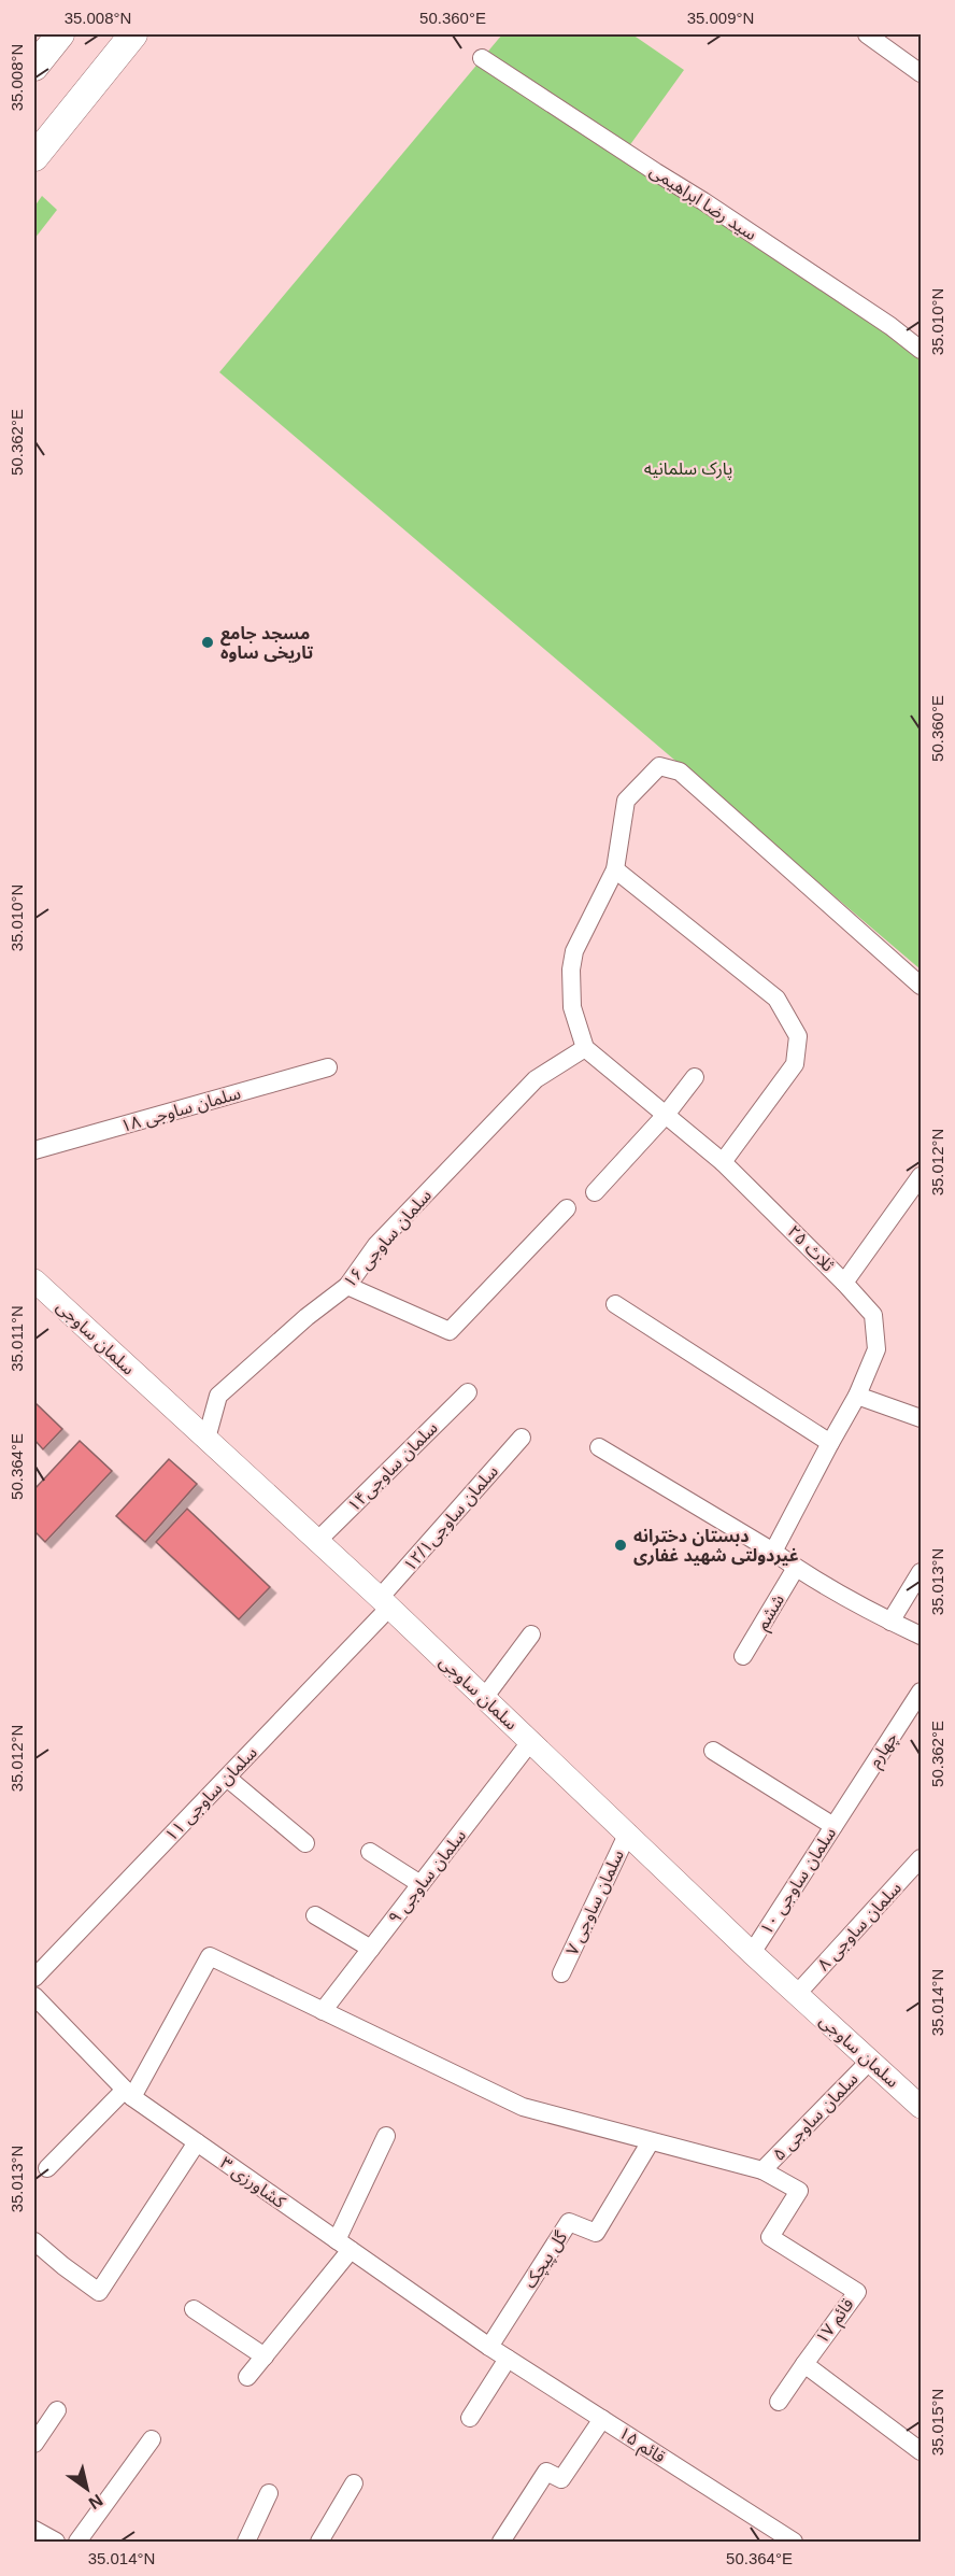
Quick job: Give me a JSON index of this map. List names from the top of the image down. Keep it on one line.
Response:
{"streets":{"street":["سید رضا ابراهیمی","سلمان ساوجی ۱۸","سلمان ساوجی ۱۶","ثلاث ۲۵","سلمان ساوجی","سلمان ساوجی۱۴","سلمان ساوجی۱۲/۱","ششم","چهارم","سلمان ساوجی ۱۱","سلمان ساوجی ۹","سلمان ساوجی ۱۰","سلمان ساوجی ۷","سلمان ساوجی ۸","سلمان ساوجی ۵","کشاورزی ۳","گل پیچک","قائم ۱۷","قائم ۱۵"]},"crossings":[["سلمان ساوجی ۱۶","ثلاث ۲۵"],["سلمان ساوجی ۱۶","سلمان ساوجی"],["سلمان ساوجی","سلمان ساوجی۱۴"],["سلمان ساوجی","سلمان ساوجی۱۲/۱"],["سلمان ساوجی","سلمان ساوجی ۱۱"],["سلمان ساوجی","سلمان ساوجی ۹"],["سلمان ساوجی","سلمان ساوجی ۱۰"],["سلمان ساوجی","سلمان ساوجی ۷"],["سلمان ساوجی","سلمان ساوجی ۸"],["سلمان ساوجی","سلمان ساوجی ۵"],["سلمان ساوجی۱۲/۱","سلمان ساوجی ۱۱"],["چهارم","سلمان ساوجی ۱۰"],["سلمان ساوجی ۵","قائم ۱۷"],["کشاورزی ۳","گل پیچک"],["کشاورزی ۳","قائم ۱۵"],["گل پیچک","قائم ۱۵"]],"parks":["پارک سلمانیه"],"places":["مسجد جامع تاریخی ساوه","دبستان دخترانه غیردولتی شهید غفاری"],"north":"bottom right","coordinates":["35.008°N","50.360°E","35.009°N","35.010°N","50.362°E","35.012°N","35.011°N","50.364°E","35.013°N","35.014°N","35.015°N"]}
